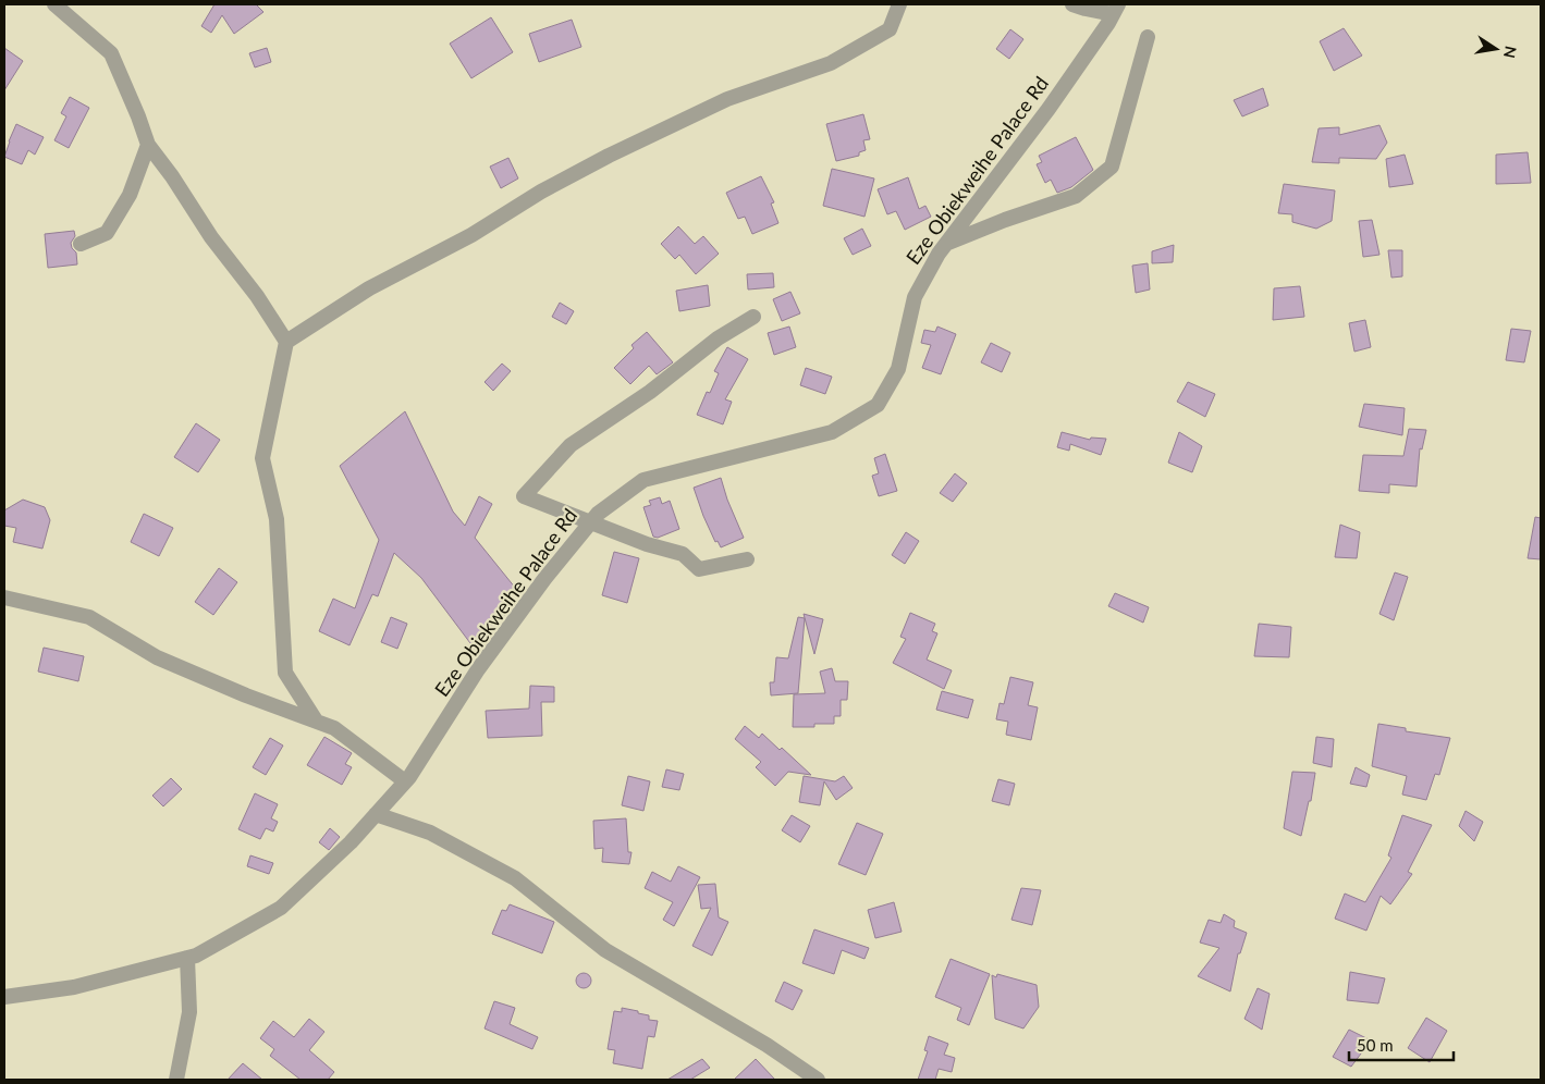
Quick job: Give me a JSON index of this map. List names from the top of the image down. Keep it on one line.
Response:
{"streets":{"street":["Eze Obiekweihe Palace Rd"]},"scale_bar":"50 m","north":"right"}
